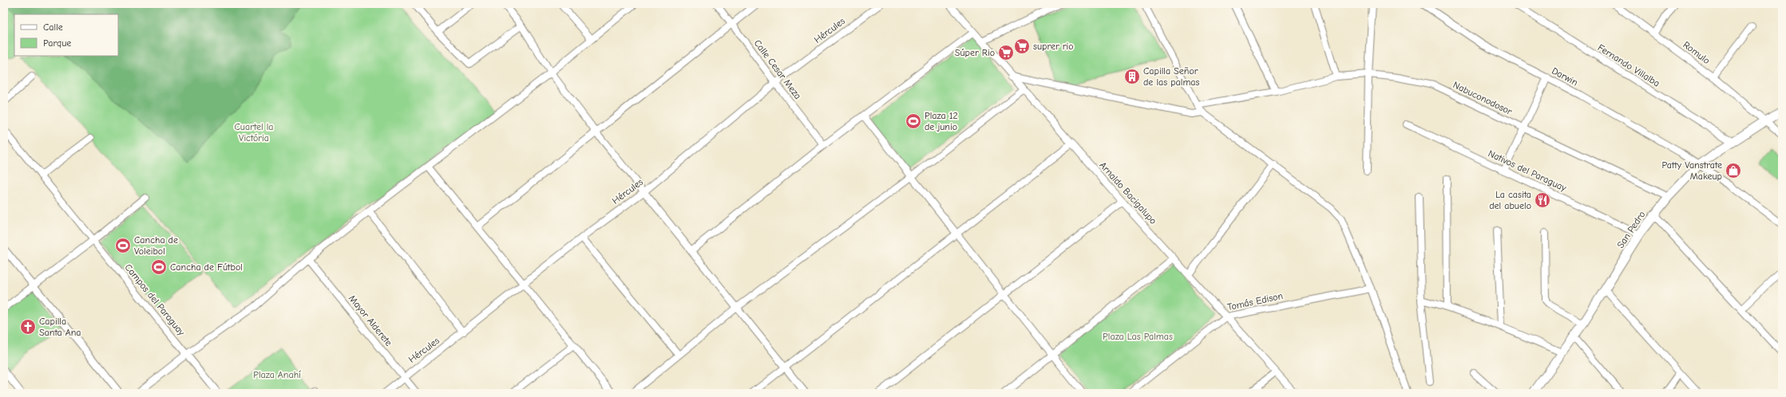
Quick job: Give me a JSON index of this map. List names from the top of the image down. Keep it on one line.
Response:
{"streets":{"main road":["San Pedro"],"street":["Hércules","Romulo","Fernando Villalba","Calle Cesar Meza","Darwin","Nabuconodosor","Nativos del Paraguay","Arnaldo Bacigalupo","Campos del Paraguay","Tomás Edison","Mayor Alderete"]},"crossings":[["Hércules","Calle Cesar Meza"],["Hércules","Mayor Alderete"],["Romulo","San Pedro"],["Fernando Villalba","San Pedro"],["Darwin","San Pedro"],["Nabuconodosor","San Pedro"],["Nativos del Paraguay","San Pedro"],["Arnaldo Bacigalupo","Tomás Edison"]],"parks":["Cuartel la Victória","Plaza Las Palmas","Plaza Anahí"],"places":{"supermarket":["suprer rio","Súper Rio"],"building":["Capilla Señor de las palmas"],"sports":["Plaza 12 de junio","Cancha de Voleibol","Cancha de Fútbol"],"shop":["Patty Vanstrate Makeup"],"restaurant":["La casita del abuelo"],"church":["Capilla Santa Ana"]},"legend":["Calle","Parque"]}
